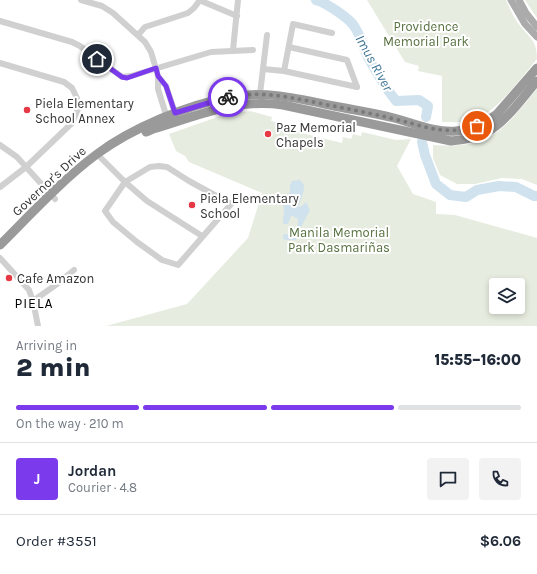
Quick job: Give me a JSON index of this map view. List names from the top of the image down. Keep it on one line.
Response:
{"streets":{"highway":["Governor's Drive"]},"districts":["PIELA"],"water":["Imus River"],"parks":["Providence Memorial Park","Manila Memorial Park Dasmariñas"],"places":["Piela Elementary School Annex","Paz Memorial Chapels","Piela Elementary School","Cafe Amazon"],"page":{"heading":["2 min","Arriving in","15:55–16:00"],"panel":["Jordan","Courier · 4.8","Order #3551","$6.06"],"bar":"On the way · 210 m","round":"J"}}
